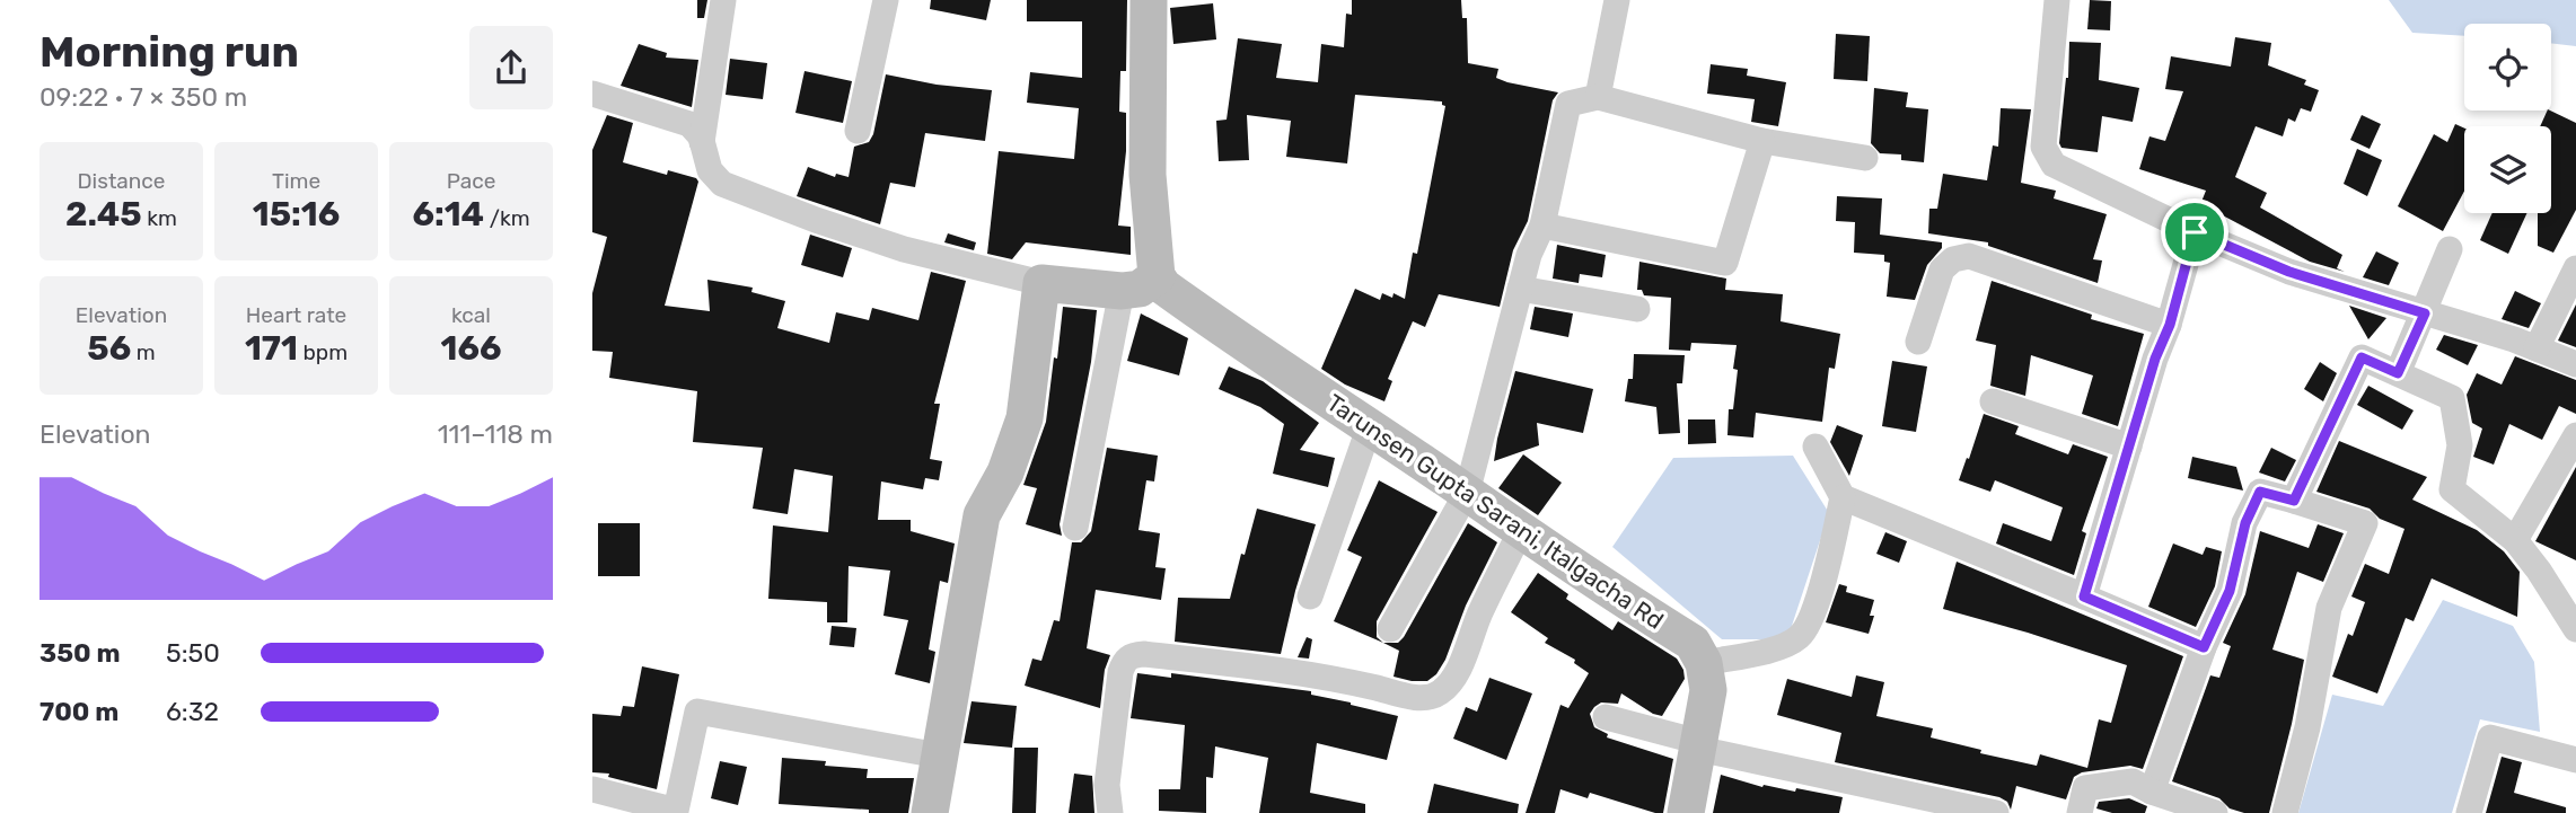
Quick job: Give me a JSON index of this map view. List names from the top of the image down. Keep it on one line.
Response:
{"streets":{"street":["Tarunsen Gupta Sarani, Italgacha Rd"]},"page":{"heading":["Morning run","09:22 · 7 × 350 m"],"stats":[["Distance","2.45 km"],["Time","15:16"],["Pace","6:14 /km"],["Elevation","56 m"],["Heart rate","171 bpm"],["kcal","166"]],"chart":["Elevation","111–118 m"],"list":[{"name":"350 m","note":"5:50"},{"name":"700 m","note":"6:32"}]}}
